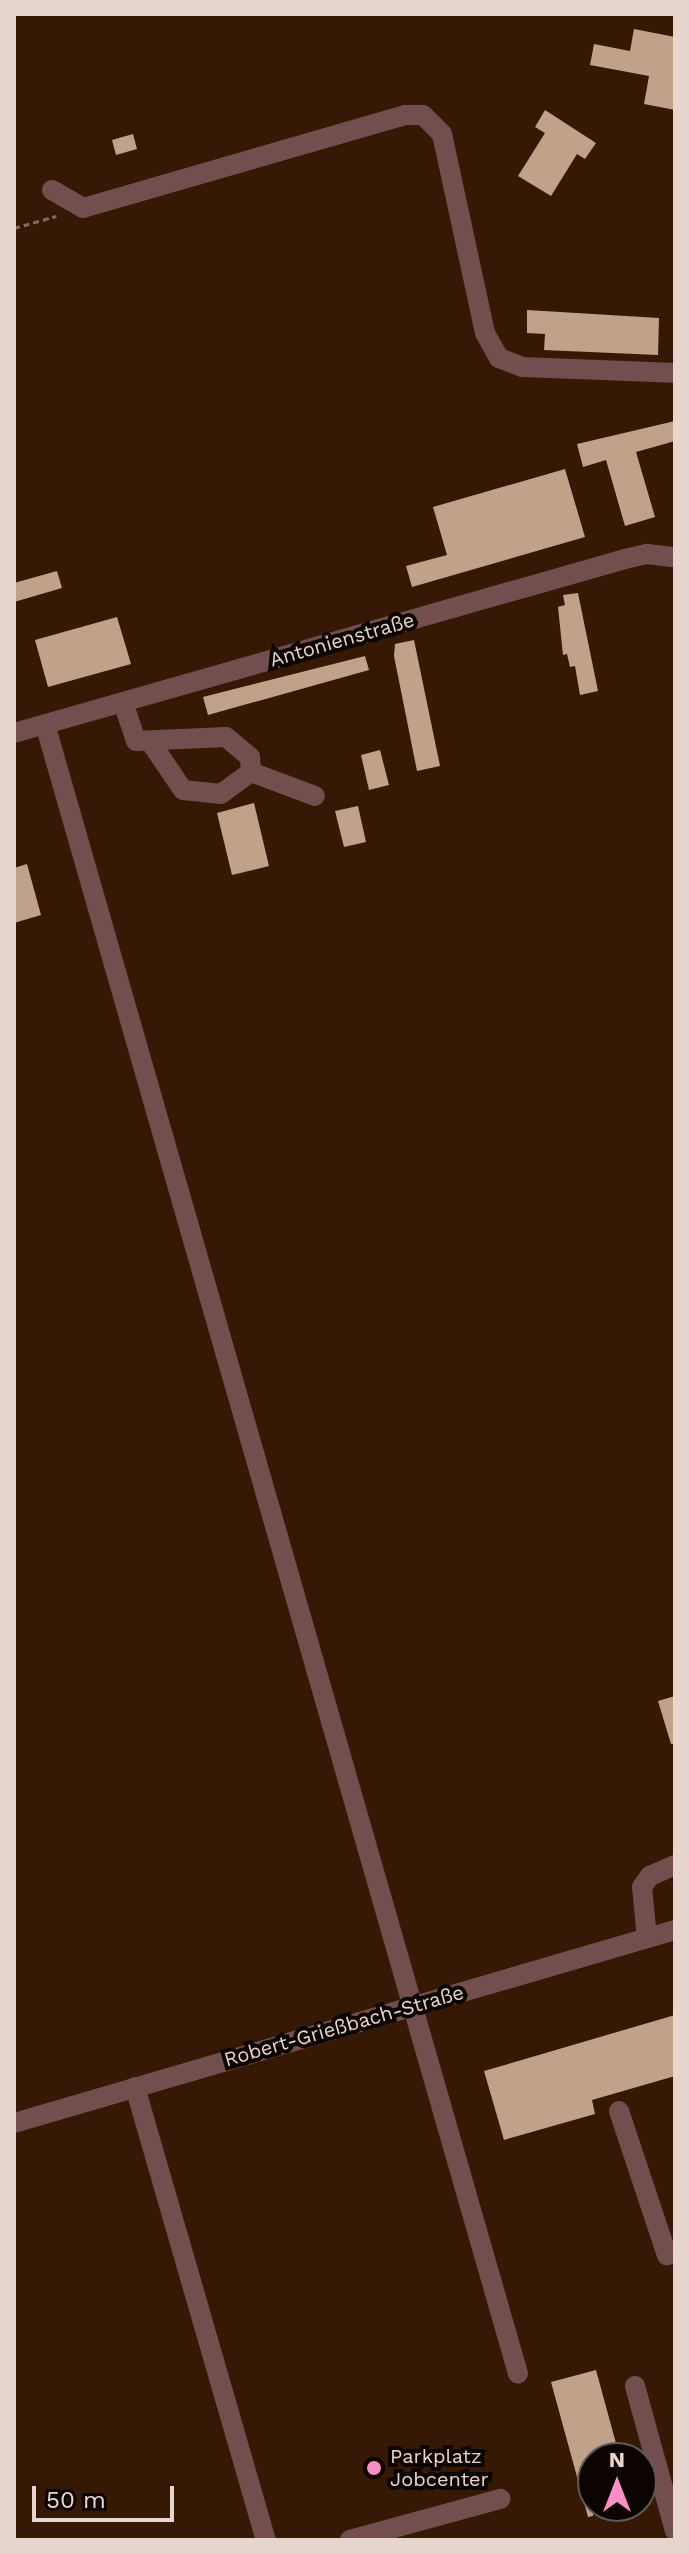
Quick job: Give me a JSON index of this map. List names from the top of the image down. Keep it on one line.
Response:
{"streets":{"street":["Antonienstraße","Robert-Grießbach-Straße"]},"places":["Parkplatz Jobcenter"],"scale_bar":"50 m","north":"top"}
